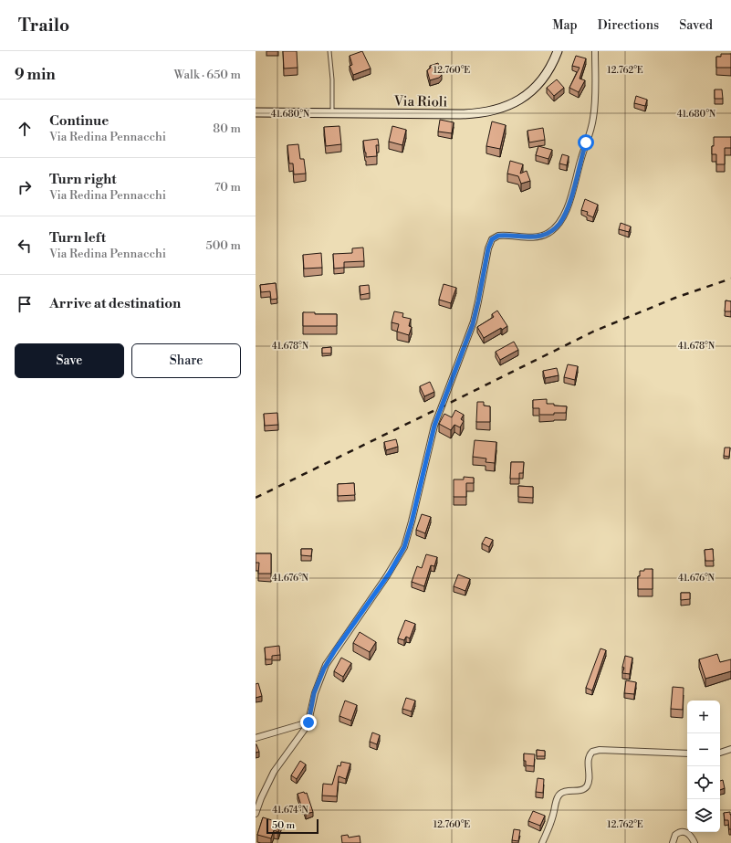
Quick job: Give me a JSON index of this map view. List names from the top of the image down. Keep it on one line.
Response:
{"streets":{"main road":["Via Rioli"]},"scale_bar":"50 m","page":{"header":"Trailo","nav":["Map","Directions","Saved"],"heading":["9 min","Walk · 650 m"],"list":[["Continue","Via Redina Pennacchi","80 m"],["Turn right","Via Redina Pennacchi","70 m"],["Turn left","Via Redina Pennacchi","500 m"],"Arrive at destination"],"buttons":["Save","Share"],"map_buttons":["+","−"],"scale":"50 m"},"coordinates":["12.760°E","12.762°E","41.680°N","41.678°N","41.676°N","41.674°N"]}
